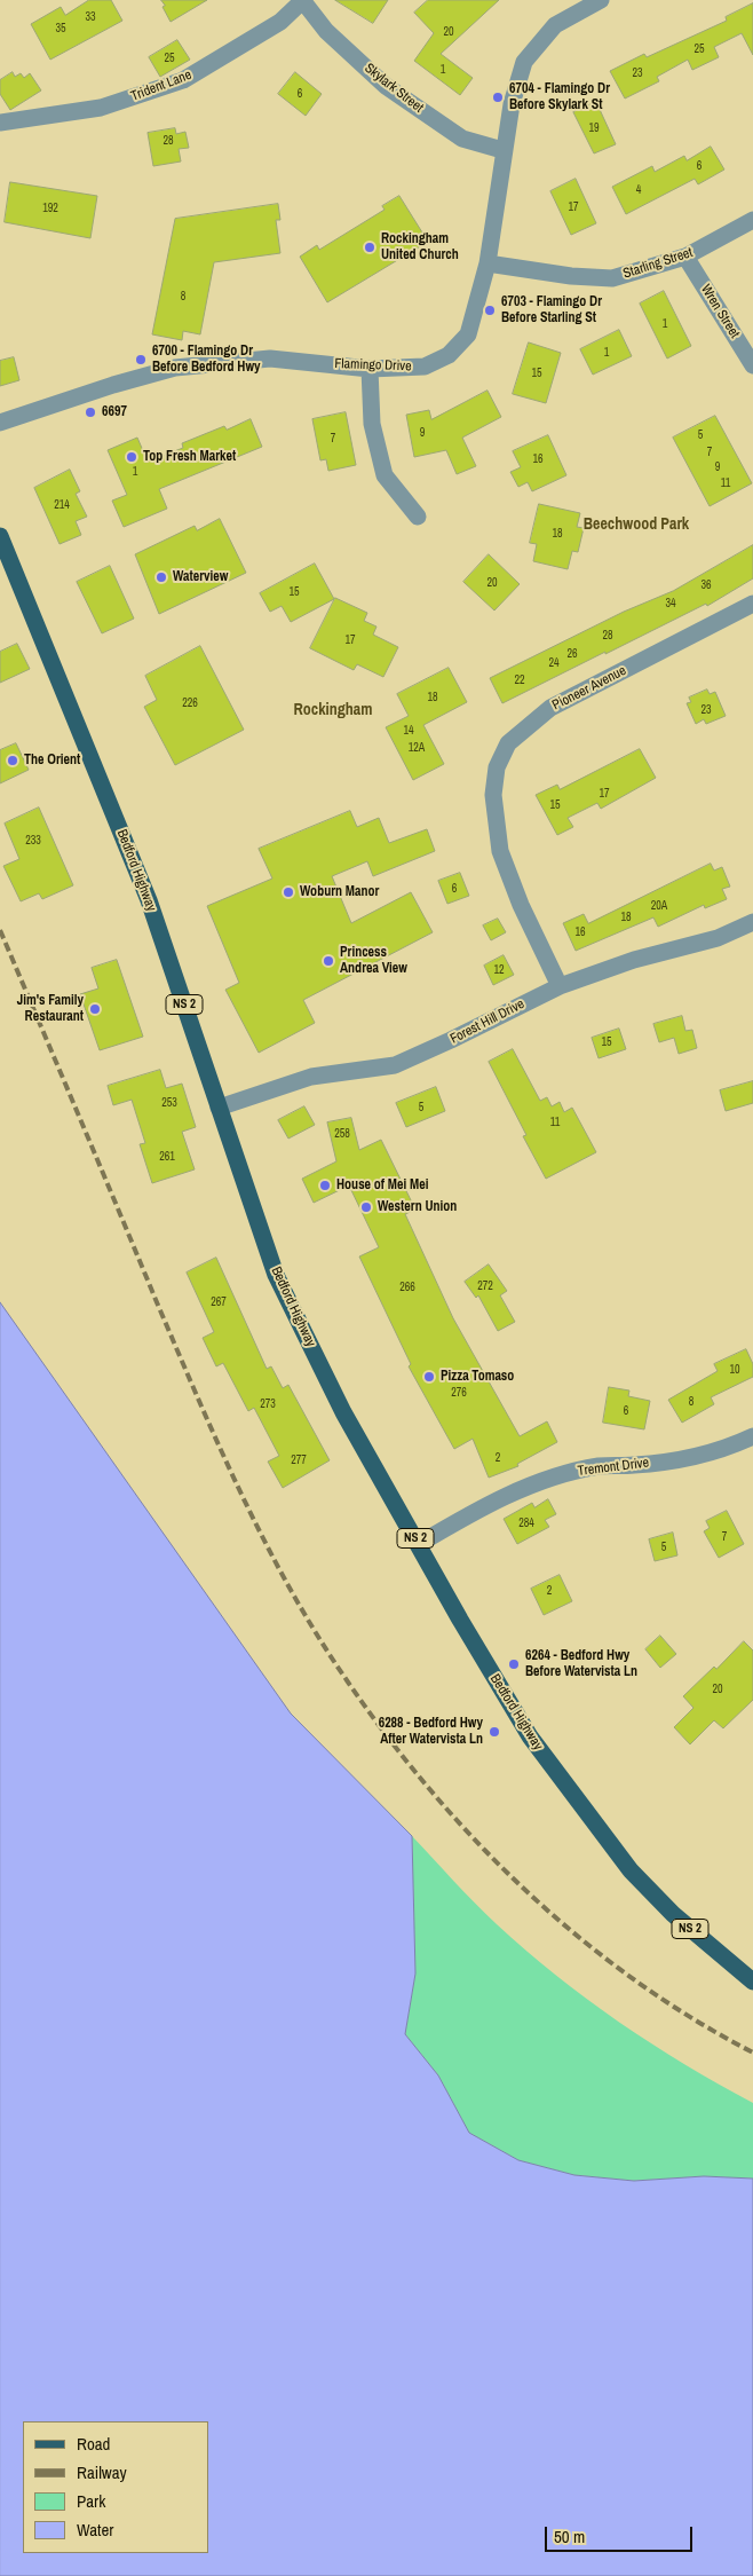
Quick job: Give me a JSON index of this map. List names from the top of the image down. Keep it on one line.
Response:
{"streets":{"main road":["Bedford Highway","NS 2"],"street":["Trident Lane","Skylark Street","Starling Street","Wren Street","Flamingo Drive","Pioneer Avenue","Forest Hill Drive","Tremont Drive"]},"crossings":[["Trident Lane","Skylark Street"],["Skylark Street","Flamingo Drive"],["Starling Street","Wren Street"],["Starling Street","Flamingo Drive"],["Pioneer Avenue","Forest Hill Drive"],["Bedford Highway","Forest Hill Drive"],["Bedford Highway","Tremont Drive"]],"districts":["Beechwood Park","Rockingham"],"places":["6704 - Flamingo Dr Before Skylark St","Rockingham United Church","6703 - Flamingo Dr Before Starling St","6700 - Flamingo Dr Before Bedford Hwy","6697","Top Fresh Market","Waterview","The Orient","Woburn Manor","Princess Andrea View","Jim's Family Restaurant","House of Mei Mei","Western Union","Pizza Tomaso","6264 - Bedford Hwy Before Watervista Ln","6288 - Bedford Hwy After Watervista Ln"],"house_numbers":["33","35","20","25","25","1","23","6","19","28","6","4","17","192","8","1","1","15","9","5","7","7","16","9","1","11","214","18","20","36","15","34","28","17","26","24","22","18","226","23","14","12A","17","15","233","6","20A","18","16","12","15","253","5","11","258","261","272","266","267","10","276","8","273","6","2","277","284","7","5","2","20"],"legend":["Road","Railway","Park","Water"],"scale_bar":"50 m"}
